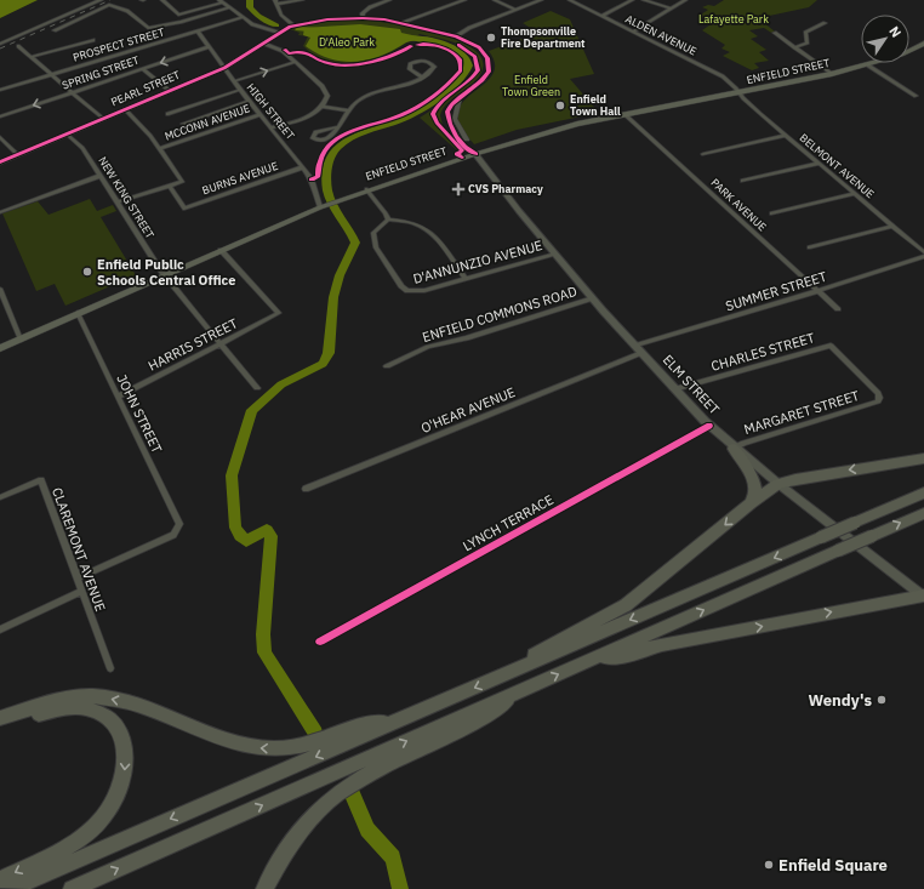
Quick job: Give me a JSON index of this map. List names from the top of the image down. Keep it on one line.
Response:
{"streets":{"main road":["ENFIELD STREET","ELM STREET"],"street":["ALDEN AVENUE","PROSPECT STREET","SPRING STREET","PEARL STREET","HIGH STREET","MCCONN AVENUE","BELMONT AVENUE","BURNS AVENUE","NEW KING STREET","PARK AVENUE","D'ANNUNZIO AVENUE","SUMMER STREET","ENFIELD COMMONS ROAD","HARRIS STREET","CHARLES STREET","O'HEAR AVENUE","MARGARET STREET","JOHN STREET","LYNCH TERRACE","CLAREMONT AVENUE"]},"crossings":[["ALDEN AVENUE","ENFIELD STREET"],["ALDEN AVENUE","BELMONT AVENUE"],["PROSPECT STREET","HIGH STREET"],["ENFIELD STREET","PEARL STREET"],["ENFIELD STREET","HIGH STREET"],["ENFIELD STREET","BELMONT AVENUE"],["ENFIELD STREET","NEW KING STREET"],["ENFIELD STREET","PARK AVENUE"],["ENFIELD STREET","HARRIS STREET"],["ENFIELD STREET","ELM STREET"],["ENFIELD STREET","JOHN STREET"],["SPRING STREET","HIGH STREET"],["PEARL STREET","HIGH STREET"],["PEARL STREET","NEW KING STREET"],["PEARL STREET","ELM STREET"],["HIGH STREET","MCCONN AVENUE"],["HIGH STREET","BURNS AVENUE"],["BELMONT AVENUE","SUMMER STREET"],["NEW KING STREET","HARRIS STREET"],["PARK AVENUE","SUMMER STREET"],["D'ANNUNZIO AVENUE","ELM STREET"],["SUMMER STREET","ELM STREET"],["ENFIELD COMMONS ROAD","ELM STREET"],["HARRIS STREET","JOHN STREET"],["CHARLES STREET","ELM STREET"],["CHARLES STREET","MARGARET STREET"],["ELM STREET","O'HEAR AVENUE"],["ELM STREET","MARGARET STREET"],["ELM STREET","LYNCH TERRACE"],["JOHN STREET","CLAREMONT AVENUE"]],"parks":["Lafayette Park","D'Aleo Park","Enfield Town Green"],"places":{"other":["Thompsonville Fire Department","Enfield Town Hall","Enfield Public Schools Central Office","Wendy's","Enfield Square"],"health":["CVS Pharmacy"]},"north":"top right"}
